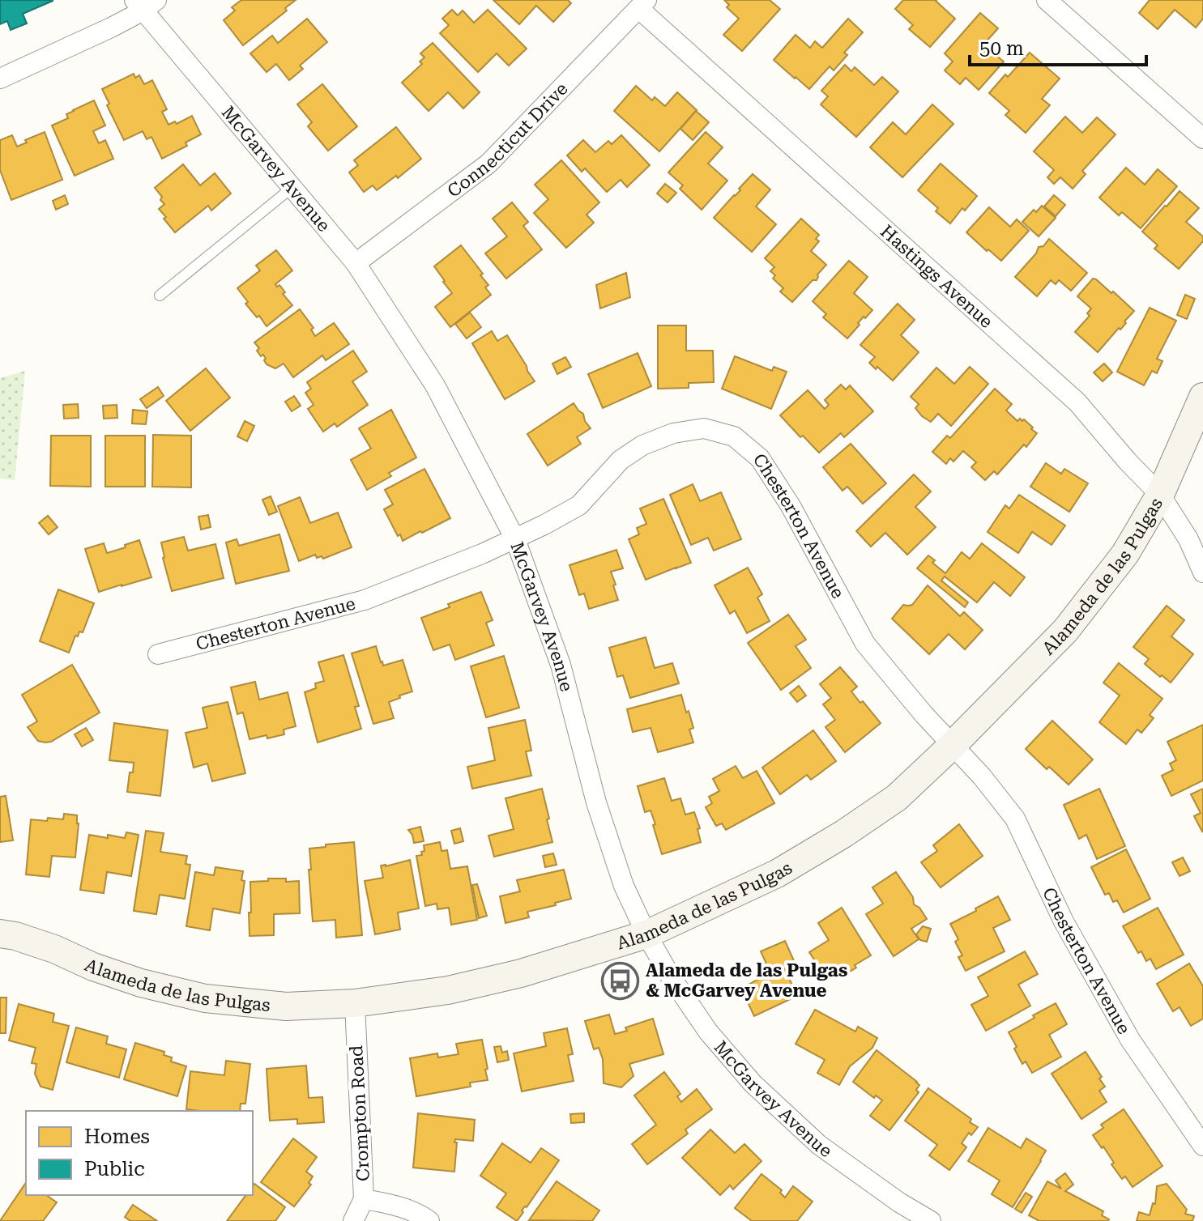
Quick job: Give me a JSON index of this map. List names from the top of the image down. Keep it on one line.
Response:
{"streets":{"main road":["Alameda de las Pulgas"],"street":["Connecticut Drive","McGarvey Avenue","Hastings Avenue","Chesterton Avenue","Crompton Road"]},"crossings":[["Connecticut Drive","McGarvey Avenue"],["Connecticut Drive","Hastings Avenue"],["McGarvey Avenue","Chesterton Avenue"],["McGarvey Avenue","Alameda de las Pulgas"],["Hastings Avenue","Alameda de las Pulgas"],["Chesterton Avenue","Alameda de las Pulgas"],["Alameda de las Pulgas","Crompton Road"]],"places":{"bus stop":["Alameda de las Pulgas & McGarvey Avenue"]},"legend":["Homes","Public"],"scale_bar":"50 m"}
